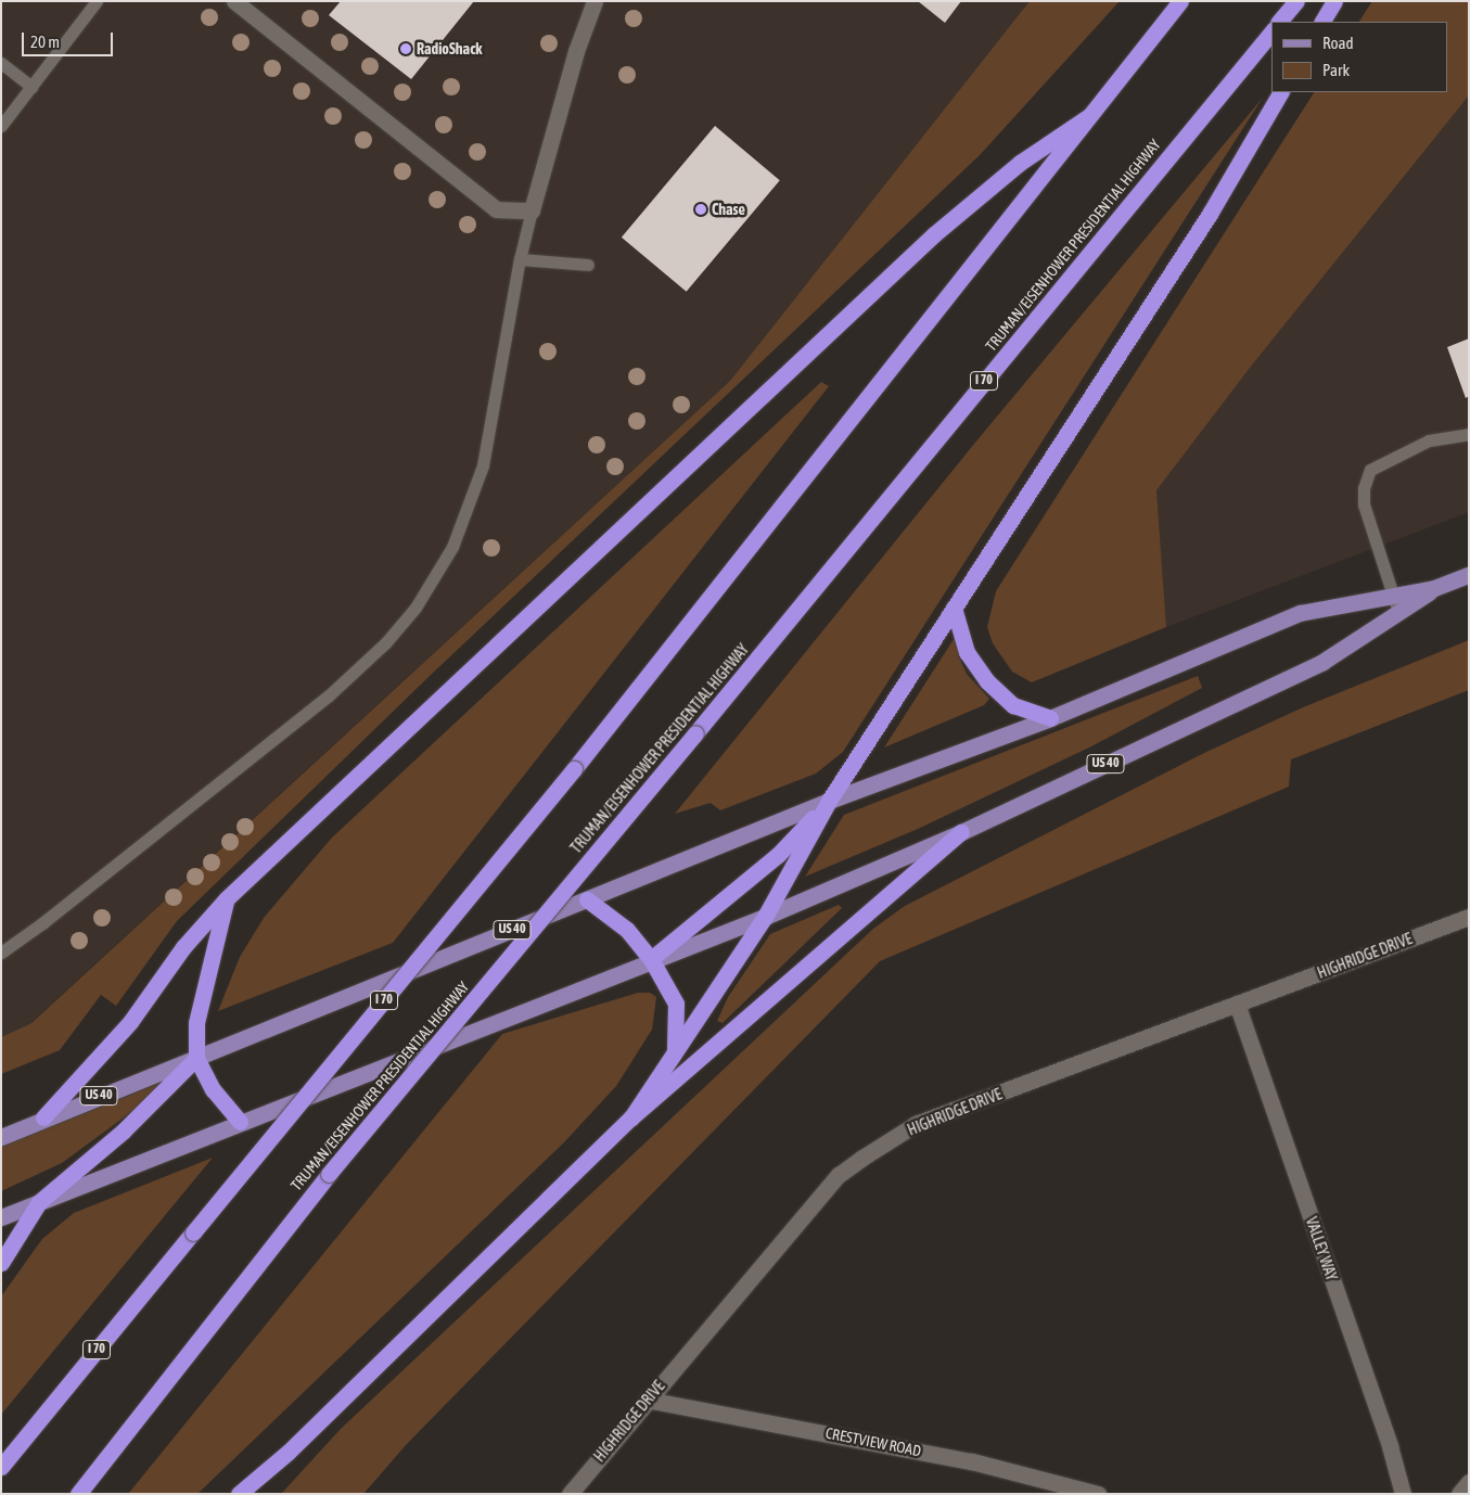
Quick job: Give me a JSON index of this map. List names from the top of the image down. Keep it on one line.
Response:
{"streets":{"highway":["TRUMAN/EISENHOWER PRESIDENTIAL HIGHWAY","I 70"],"main road":["US 40"],"street":["HIGHRIDGE DRIVE","VALLEY WAY","CRESTVIEW ROAD"]},"crossings":[["HIGHRIDGE DRIVE","VALLEY WAY"],["HIGHRIDGE DRIVE","CRESTVIEW ROAD"]],"places":["RadioShack","Chase"],"legend":["Road","Park"],"scale_bar":"20 m"}
